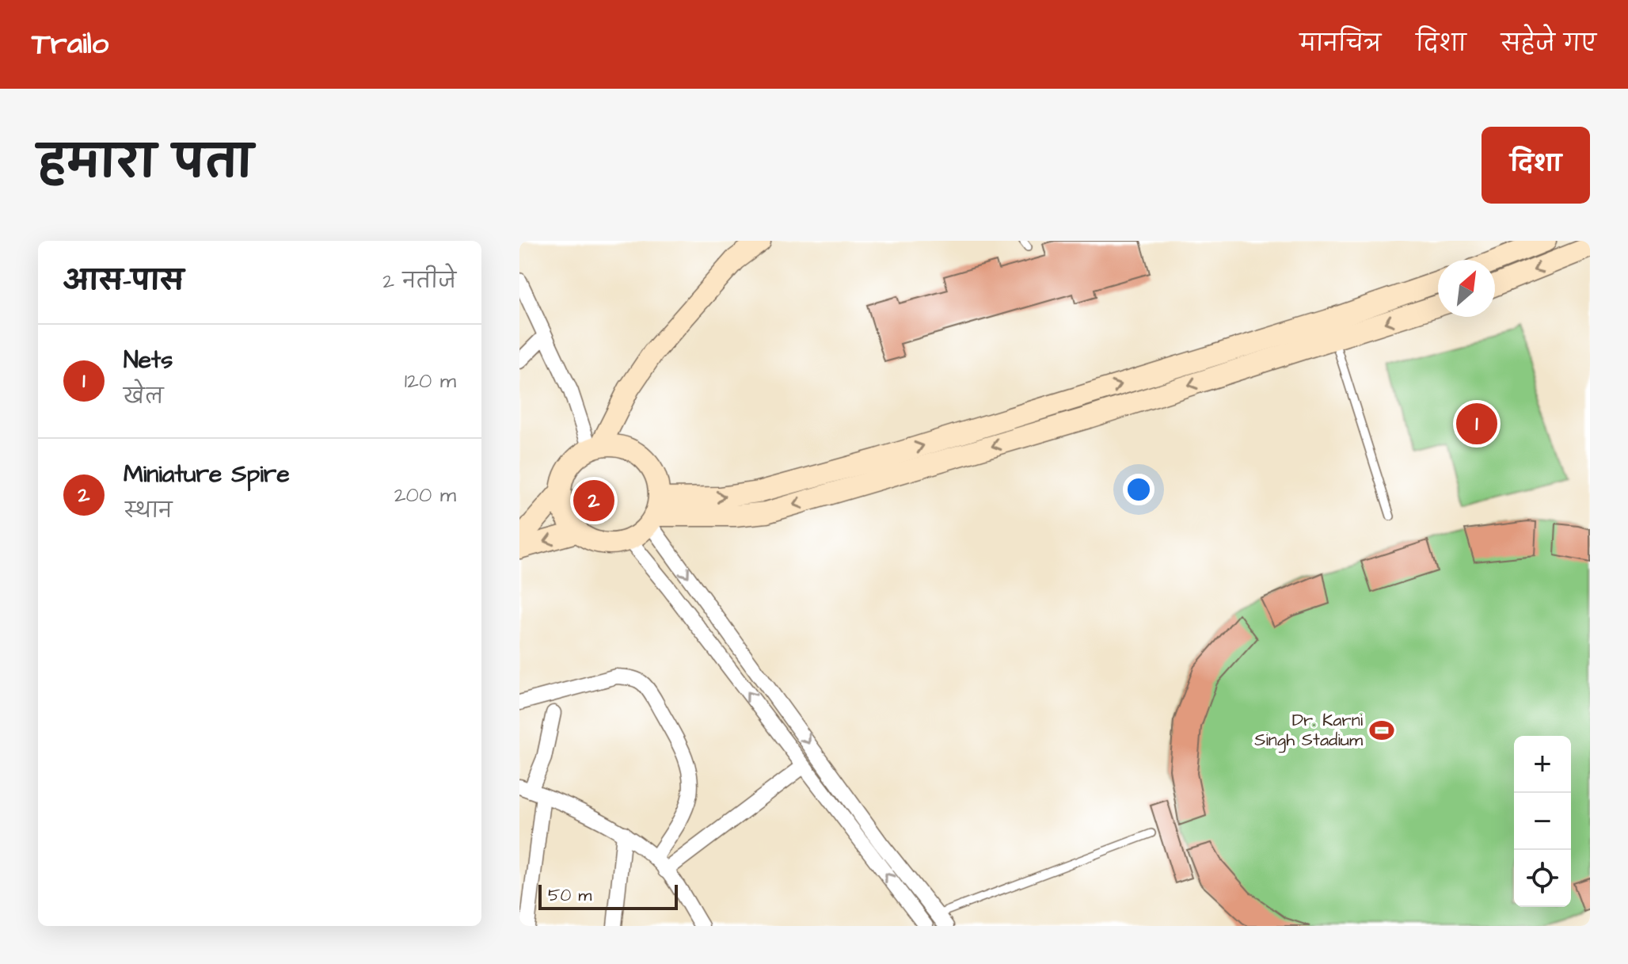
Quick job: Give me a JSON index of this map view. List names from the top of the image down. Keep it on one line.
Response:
{"places":{"sports":["Dr. Karni Singh Stadium"]},"scale_bar":"50 m","north":"top right","page":{"header":"Trailo","nav":["मानचित्र","दिशा","सहेजे गए"],"title":"हमारा पता","buttons":"दिशा","heading":["आस-पास","2 नतीजे"],"list":[{"mark":"1","name":"Nets","note":"खेल","value":"120 m"},{"mark":"2","name":"Miniature Spire","note":"स्थान","value":"200 m"}],"pins":["1","2"],"map_buttons":["+","−"],"scale":"50 m"}}
